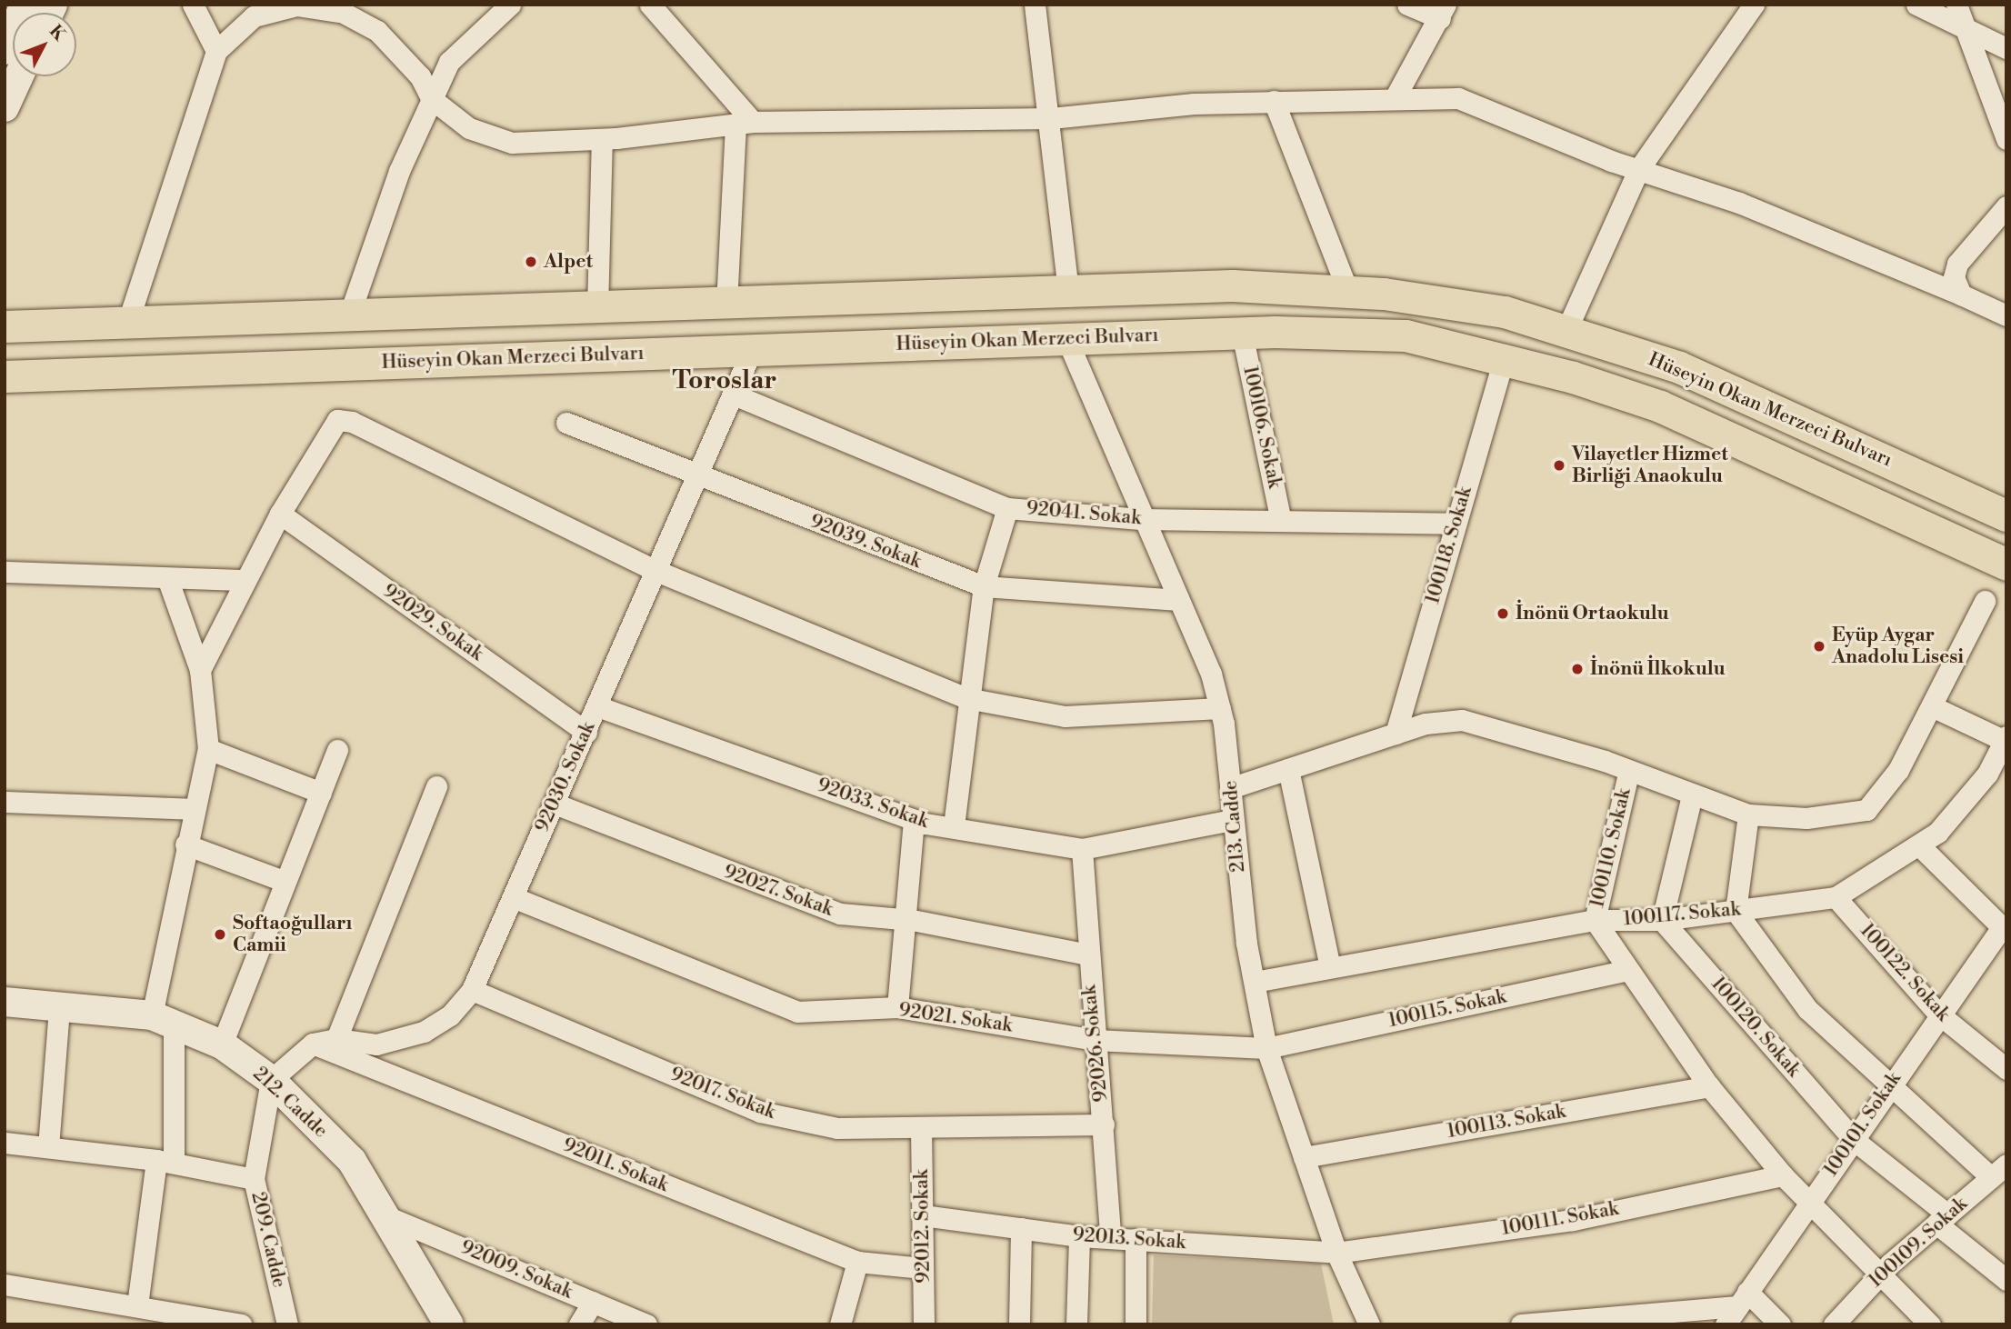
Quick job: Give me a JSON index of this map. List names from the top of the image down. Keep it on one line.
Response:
{"streets":{"main road":["Hüseyin Okan Merzeci Bulvarı"],"street":["100106. Sokak","92041. Sokak","92039. Sokak","100118. Sokak","92029. Sokak","92030. Sokak","92033. Sokak","213. Cadde","100110. Sokak","92027. Sokak","100117. Sokak","100122. Sokak","100115. Sokak","92021. Sokak","100120. Sokak","92026. Sokak","92017. Sokak","212. Cadde","100113. Sokak","100101. Sokak","92011. Sokak","100111. Sokak","92012. Sokak","92013. Sokak","209. Cadde","100109. Sokak","92009. Sokak"]},"crossings":[["Hüseyin Okan Merzeci Bulvarı","100106. Sokak"],["Hüseyin Okan Merzeci Bulvarı","100118. Sokak"],["Hüseyin Okan Merzeci Bulvarı","92030. Sokak"],["Hüseyin Okan Merzeci Bulvarı","213. Cadde"],["100106. Sokak","92041. Sokak"],["92041. Sokak","100118. Sokak"],["92041. Sokak","92030. Sokak"],["92041. Sokak","213. Cadde"],["92039. Sokak","92030. Sokak"],["92039. Sokak","213. Cadde"],["92029. Sokak","92030. Sokak"],["92030. Sokak","92033. Sokak"],["92030. Sokak","92027. Sokak"],["92030. Sokak","92021. Sokak"],["92030. Sokak","92017. Sokak"],["92030. Sokak","92011. Sokak"],["92033. Sokak","213. Cadde"],["92033. Sokak","92026. Sokak"],["213. Cadde","100117. Sokak"],["213. Cadde","100115. Sokak"],["213. Cadde","92021. Sokak"],["213. Cadde","100113. Sokak"],["213. Cadde","100111. Sokak"],["213. Cadde","92013. Sokak"],["100110. Sokak","100117. Sokak"],["100110. Sokak","100115. Sokak"],["100110. Sokak","100113. Sokak"],["100110. Sokak","100101. Sokak"],["100110. Sokak","100111. Sokak"],["100110. Sokak","100109. Sokak"],["92027. Sokak","92026. Sokak"],["100117. Sokak","100122. Sokak"],["100117. Sokak","100120. Sokak"],["100117. Sokak","100101. Sokak"],["100122. Sokak","100101. Sokak"],["100115. Sokak","92021. Sokak"],["92021. Sokak","92026. Sokak"],["100120. Sokak","100101. Sokak"],["100120. Sokak","100109. Sokak"],["92026. Sokak","92017. Sokak"],["92026. Sokak","92013. Sokak"],["92017. Sokak","92012. Sokak"],["212. Cadde","209. Cadde"],["212. Cadde","92009. Sokak"],["92011. Sokak","92012. Sokak"],["100111. Sokak","92013. Sokak"],["92012. Sokak","92013. Sokak"]],"districts":["Toroslar"],"places":["Alpet","Vilayetler Hizmet Birliği Anaokulu","İnönü Ortaokulu","Eyüp Aygar Anadolu Lisesi","İnönü İlkokulu","Softaoğulları Camii"],"north":"top right"}
